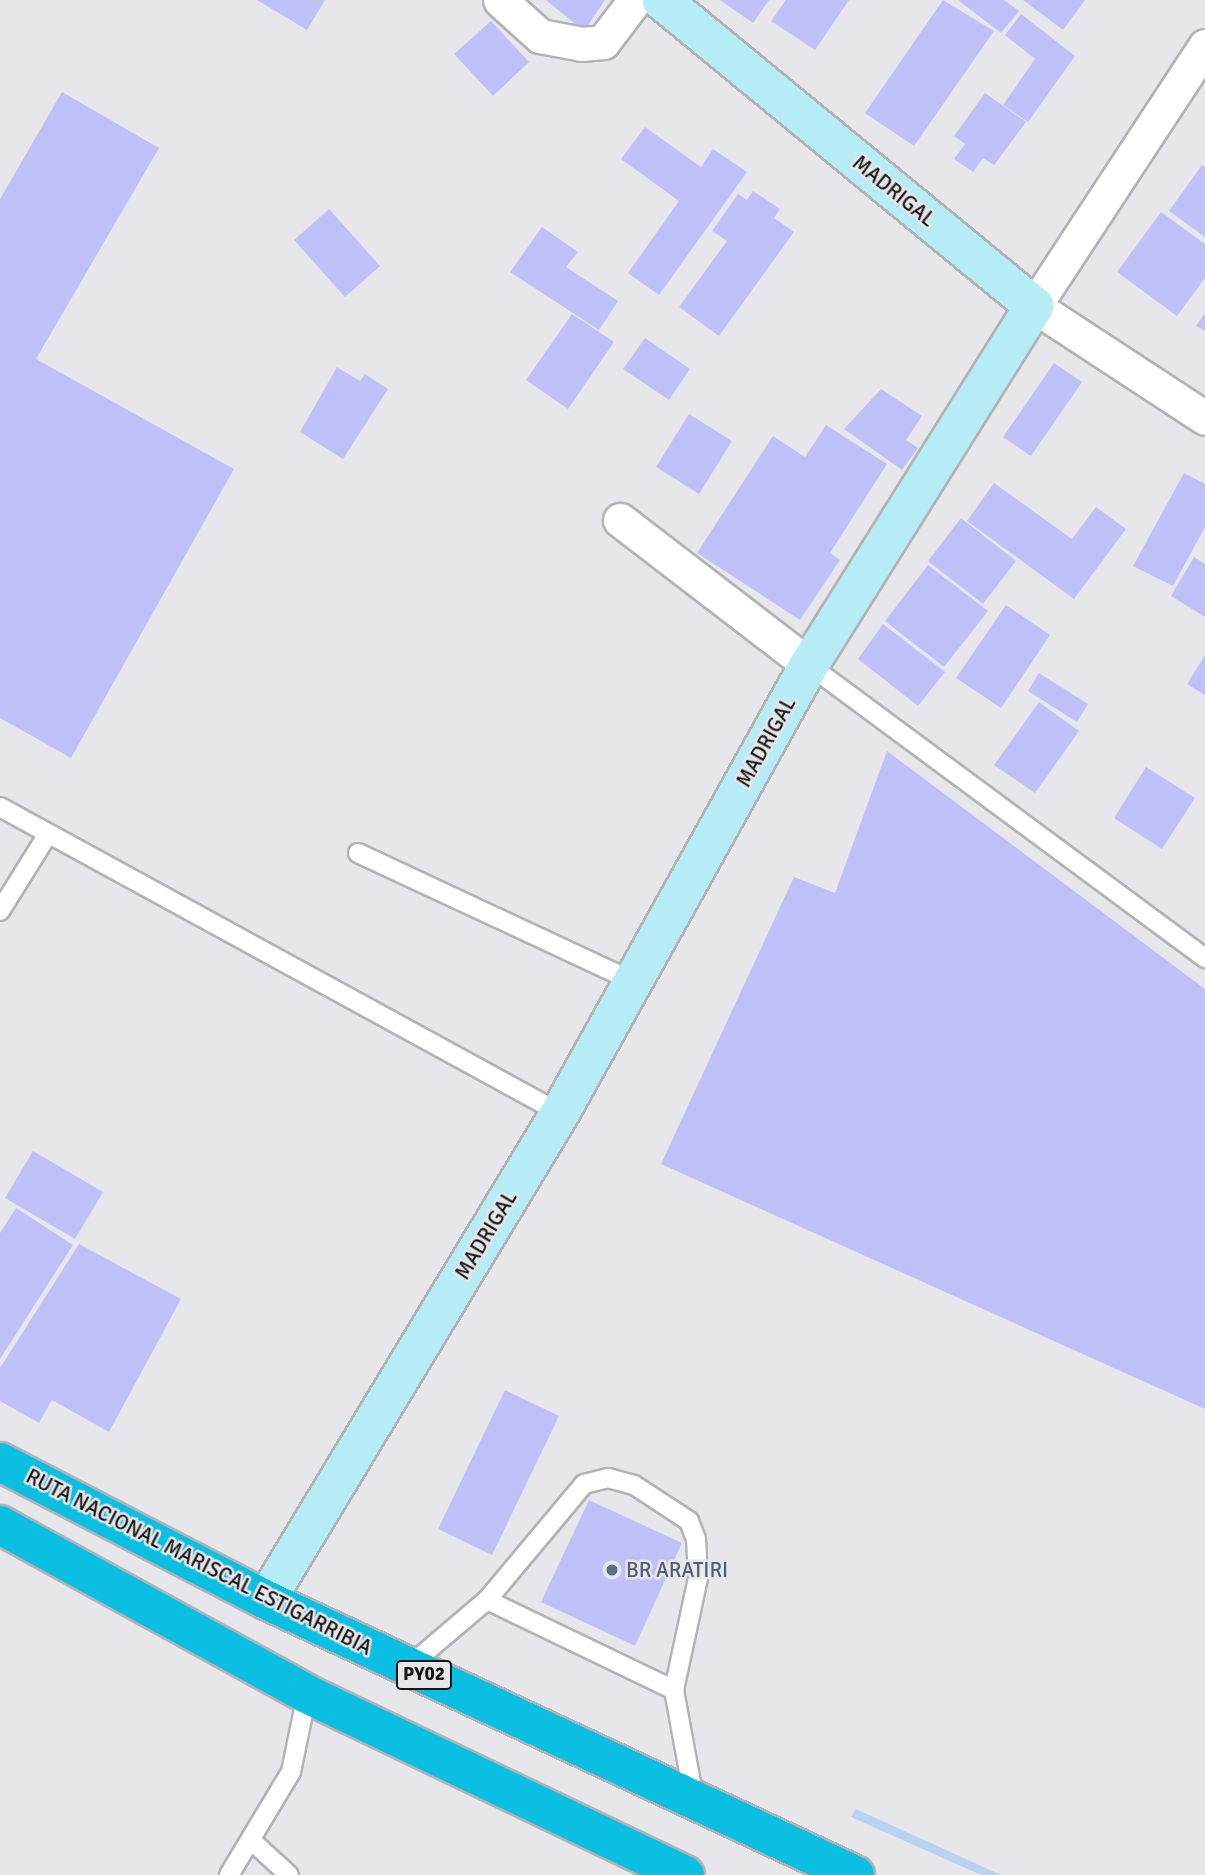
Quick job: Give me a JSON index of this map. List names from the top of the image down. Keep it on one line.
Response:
{"streets":{"highway":["RUTA NACIONAL MARISCAL ESTIGARRIBIA","PY02"],"street":["MADRIGAL"]},"crossings":[["MADRIGAL","RUTA NACIONAL MARISCAL ESTIGARRIBIA"]],"places":["BR ARATIRI"]}
